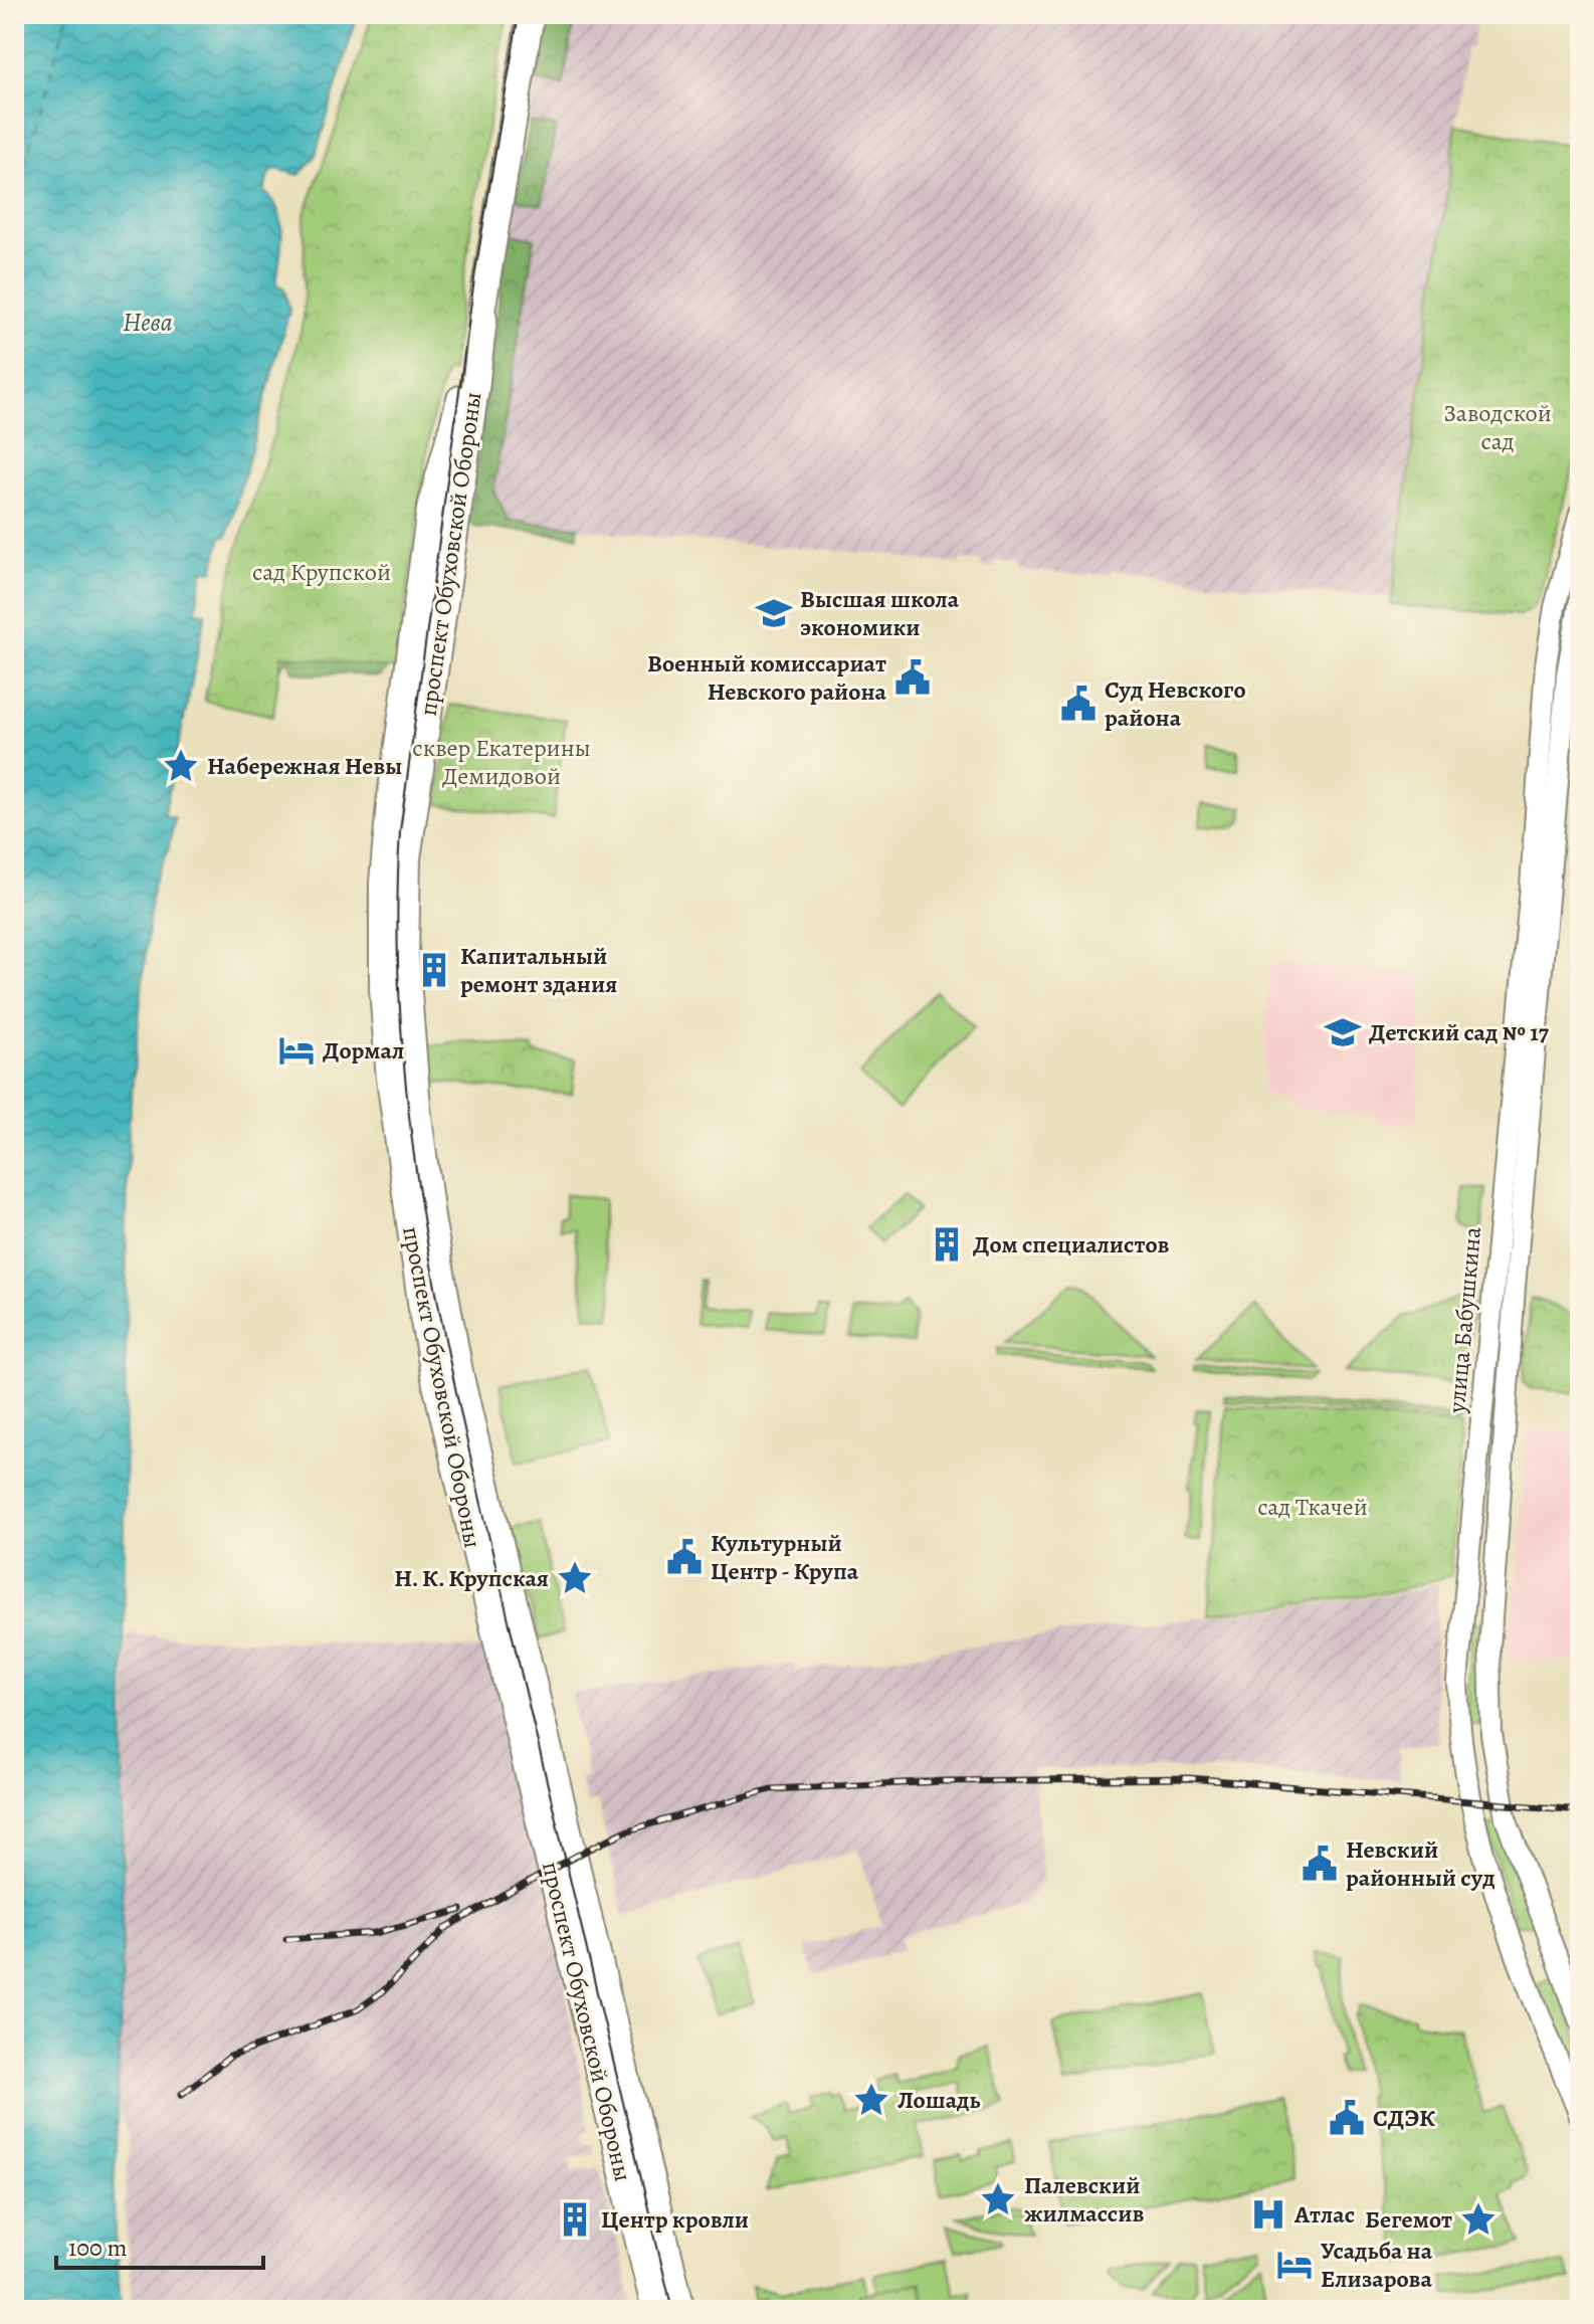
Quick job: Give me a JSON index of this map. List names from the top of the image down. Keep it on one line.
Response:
{"streets":{"main road":["проспект Обуховской Обороны"],"street":["улица Бабушкина"]},"water":["Нева"],"parks":["Заводской сад","сад Крупской","сквер Екатерины Демидовой","сад Ткачей"],"places":{"school or university":["Высшая школа экономики","Детский сад № 17"],"public building":["Военный комиссариат Невского района","Суд Невского района","Культурный Центр - Крупа","Невский районный суд","СДЭК"],"place":["Набережная Невы","Н. К. Крупская","Лошадь","Палевский жилмассив","Бегемот"],"building":["Капитальный ремонт здания","Дом специалистов","Центр кровли"],"hotel":["Дормал","Усадьба на Елизарова"],"hospital":["Атлас"]},"scale_bar":"100 m"}
